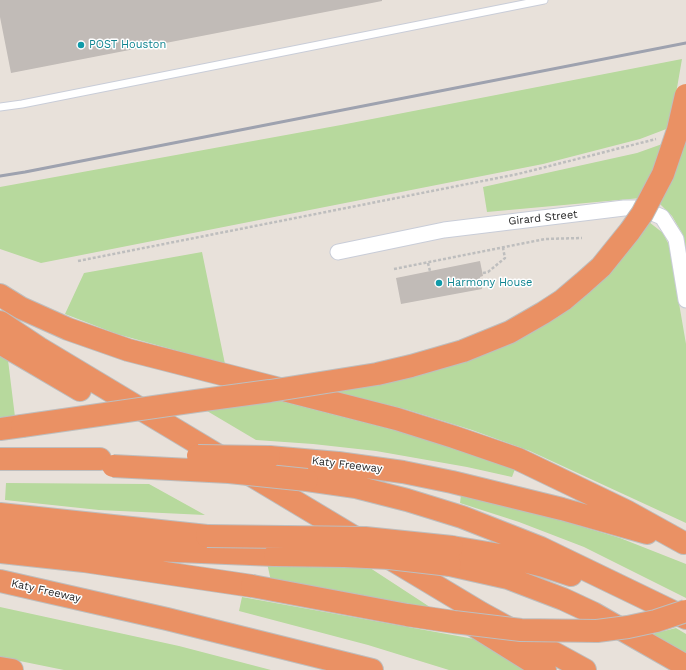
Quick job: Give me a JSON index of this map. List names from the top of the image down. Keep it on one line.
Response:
{"streets":{"highway":["Katy Freeway"],"street":["Girard Street"]},"places":["POST Houston","Harmony House"]}
